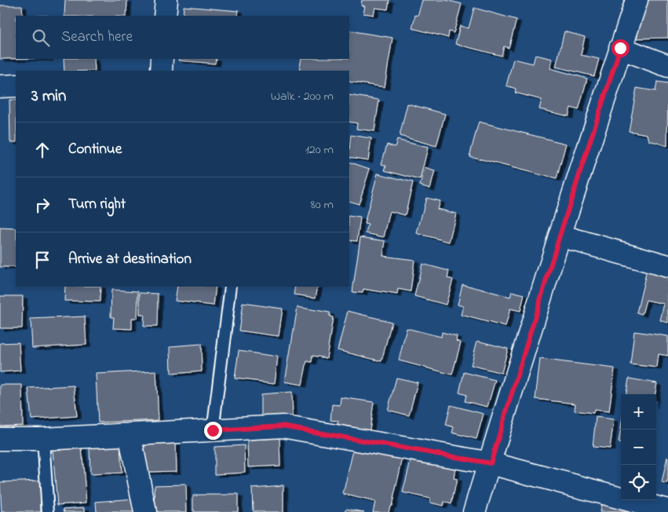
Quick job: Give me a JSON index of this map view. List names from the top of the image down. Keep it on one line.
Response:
{"page":{"search":"Search here","heading":["3 min","Walk · 200 m"],"list":[["Continue","120 m"],["Turn right","80 m"],"Arrive at destination"],"map_buttons":["+","−"]}}
